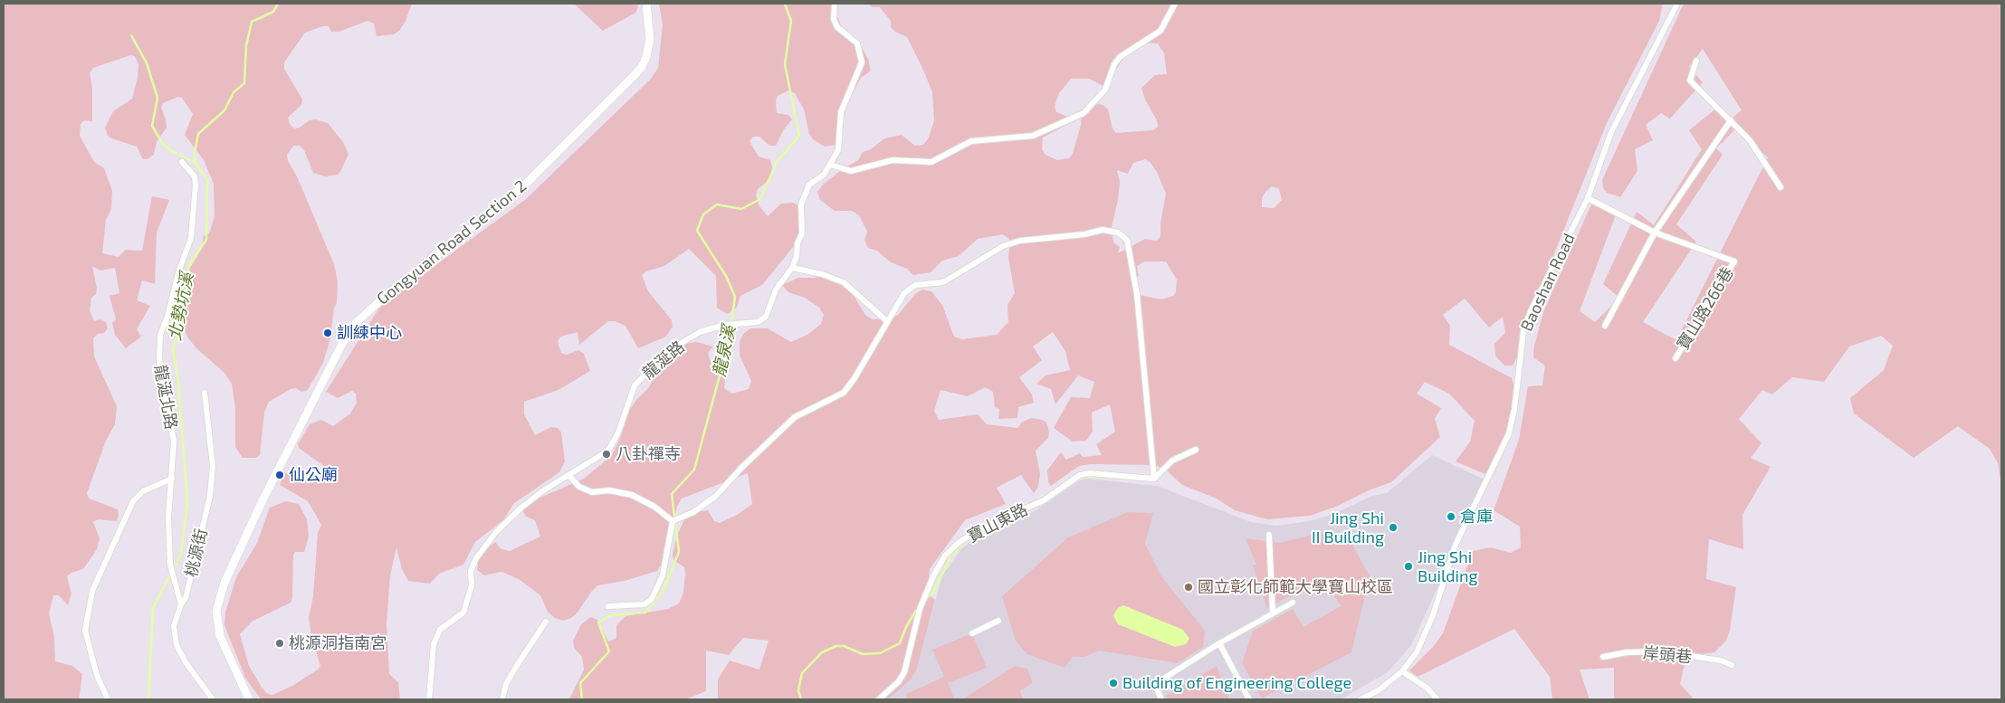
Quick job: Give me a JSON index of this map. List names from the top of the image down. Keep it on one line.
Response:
{"streets":{"main road":["Gongyuan Road Section 2"],"street":["Baoshan Road","寶山路266巷","龍涎路","龍涎北路","寶山東路","桃源街","岸頭巷"]},"crossings":[["Baoshan Road","寶山路266巷"],["龍涎北路","桃源街"]],"water":["北勢坑溪","龍泉溪"],"places":["訓練中心","八卦禪寺","仙公廟","倉庫","Jing Shi II Building","Jing Shi Building","國立彰化師範大學寶山校區","桃源洞指南宮","Building of Engineering College"]}
